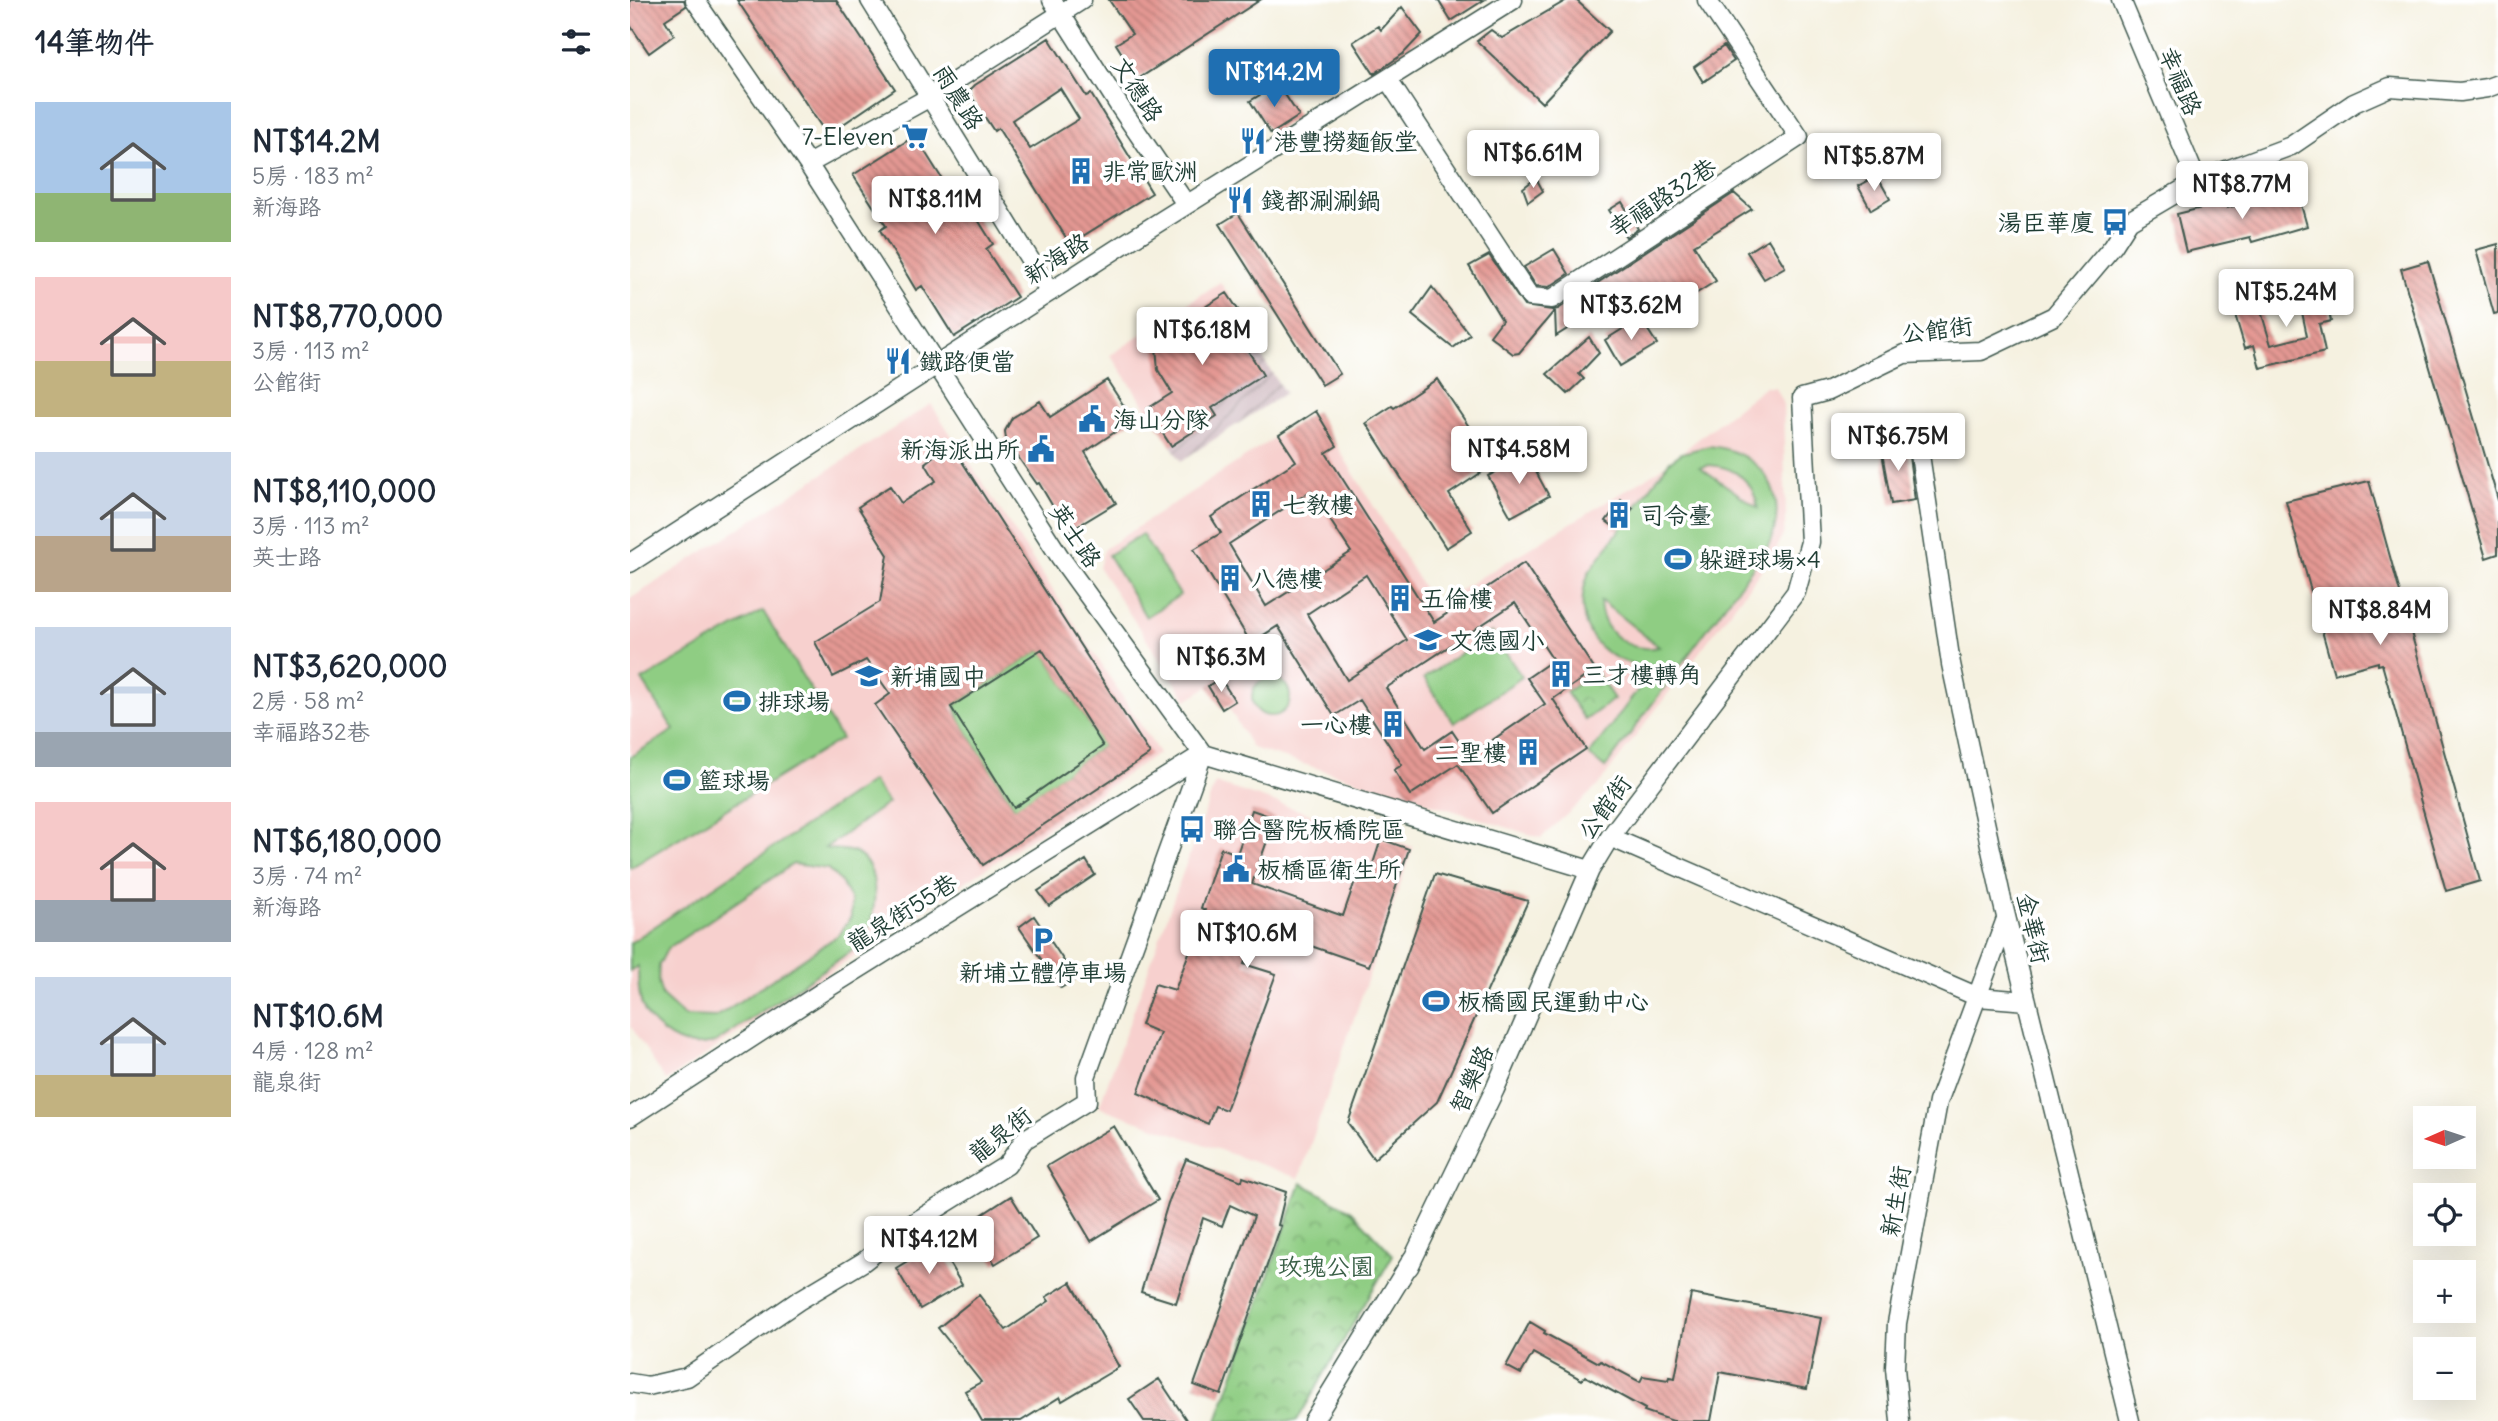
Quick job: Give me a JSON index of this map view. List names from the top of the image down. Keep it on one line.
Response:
{"streets":{"street":["幸福路","文德路","雨農路","幸福路32巷","新海路","公館街","英士路","龍泉街55巷","金華街","智樂路","龍泉街","新生街"]},"crossings":[["幸福路","公館街"],["文德路","新海路"],["雨農路","新海路"],["幸福路32巷","新海路"],["新海路","英士路"],["公館街","智樂路"],["英士路","龍泉街55巷"],["英士路","龍泉街"],["龍泉街55巷","龍泉街"],["金華街","新生街"]],"parks":["玫瑰公園"],"places":{"supermarket":["7-Eleven"],"restaurant":["港豐撈麵飯堂","錢都涮涮鍋","鐵路便當"],"building":["非常歐洲","七教樓","司令臺","八德樓","五倫樓","三才樓轉角","一心樓","二聖樓"],"bus stop":["湯臣華廈","聯合醫院板橋院區"],"public building":["海山分隊","新海派出所","板橋區衛生所"],"sports":["躲避球場×4","排球場","籃球場","板橋國民運動中心"],"school or university":["文德國小","新埔國中"],"parking":["新埔立體停車場"]},"north":"left","page":{"heading":"14筆物件","price":["NT$14.2M","NT$6.61M","NT$5.87M","NT$8.77M","NT$8.11M","NT$5.24M","NT$3.62M","NT$6.18M","NT$6.75M","NT$4.58M","NT$8.84M","NT$6.3M","NT$10.6M","NT$4.12M"],"list":[{"name":"NT$14.2M","note":"5房 · 183 m² · 新海路"},{"name":"NT$8,770,000","note":"3房 · 113 m² · 公館街"},{"name":"NT$8,110,000","note":"3房 · 113 m² · 英士路"},{"name":"NT$3,620,000","note":"2房 · 58 m² · 幸福路32巷"},{"name":"NT$6,180,000","note":"3房 · 74 m² · 新海路"},{"name":"NT$10.6M","note":"4房 · 128 m² · 龍泉街"}],"map_buttons":["+","−"]}}
